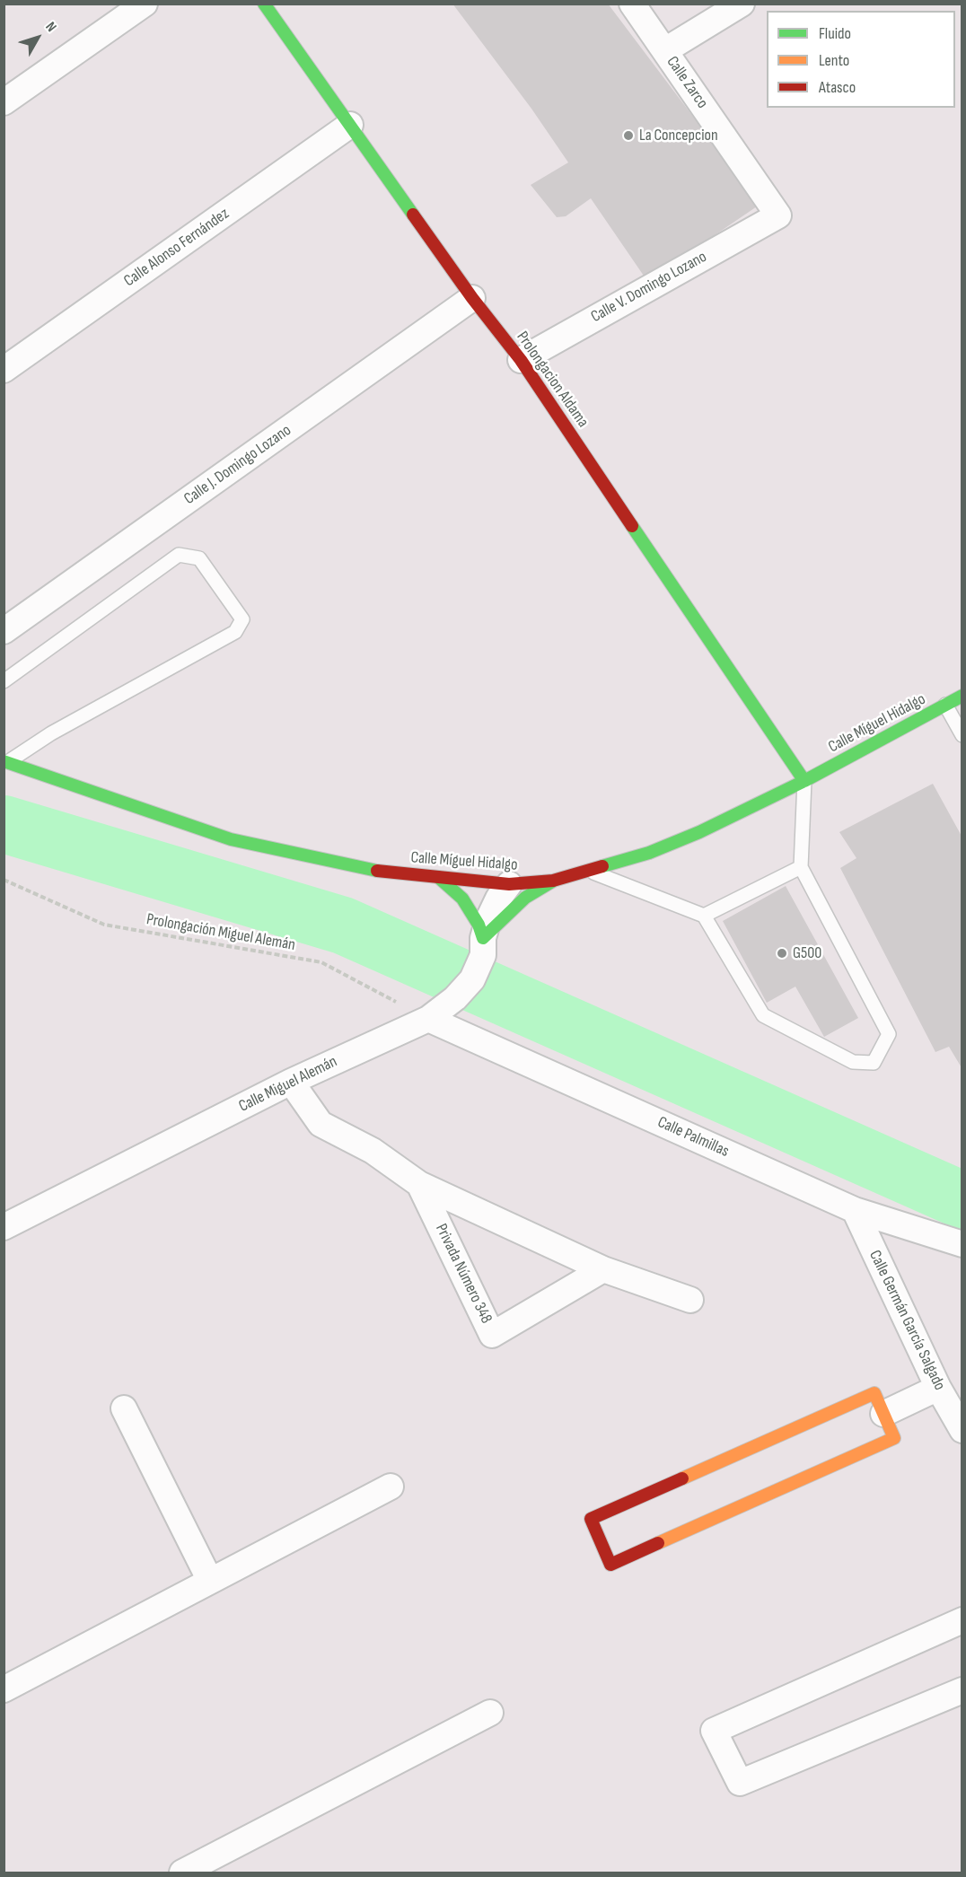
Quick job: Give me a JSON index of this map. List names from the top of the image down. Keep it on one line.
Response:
{"streets":{"street":["Calle Zarco","Calle Alonso Fernández","Calle V. Domingo Lozano","Prolongacion Aldama","Calle J. Domingo Lozano","Calle Míguel Hidalgo","Calle Miguel Alemán","Calle Palmillas","Privada Número 348","Calle Germán García Salgado"],"path":["Prolongación Miguel Alemán"]},"crossings":[["Calle Zarco","Calle V. Domingo Lozano"],["Calle Alonso Fernández","Prolongacion Aldama"],["Calle V. Domingo Lozano","Prolongacion Aldama"],["Prolongacion Aldama","Calle J. Domingo Lozano"],["Prolongacion Aldama","Calle Míguel Hidalgo"],["Calle Míguel Hidalgo","Calle Miguel Alemán"],["Prolongación Miguel Alemán","Calle Miguel Alemán"],["Prolongación Miguel Alemán","Calle Palmillas"],["Calle Miguel Alemán","Calle Palmillas"],["Calle Miguel Alemán","Privada Número 348"],["Calle Palmillas","Calle Germán García Salgado"]],"places":["La Concepcion","G500"],"legend":["Fluido","Lento","Atasco"],"north":"top right"}
